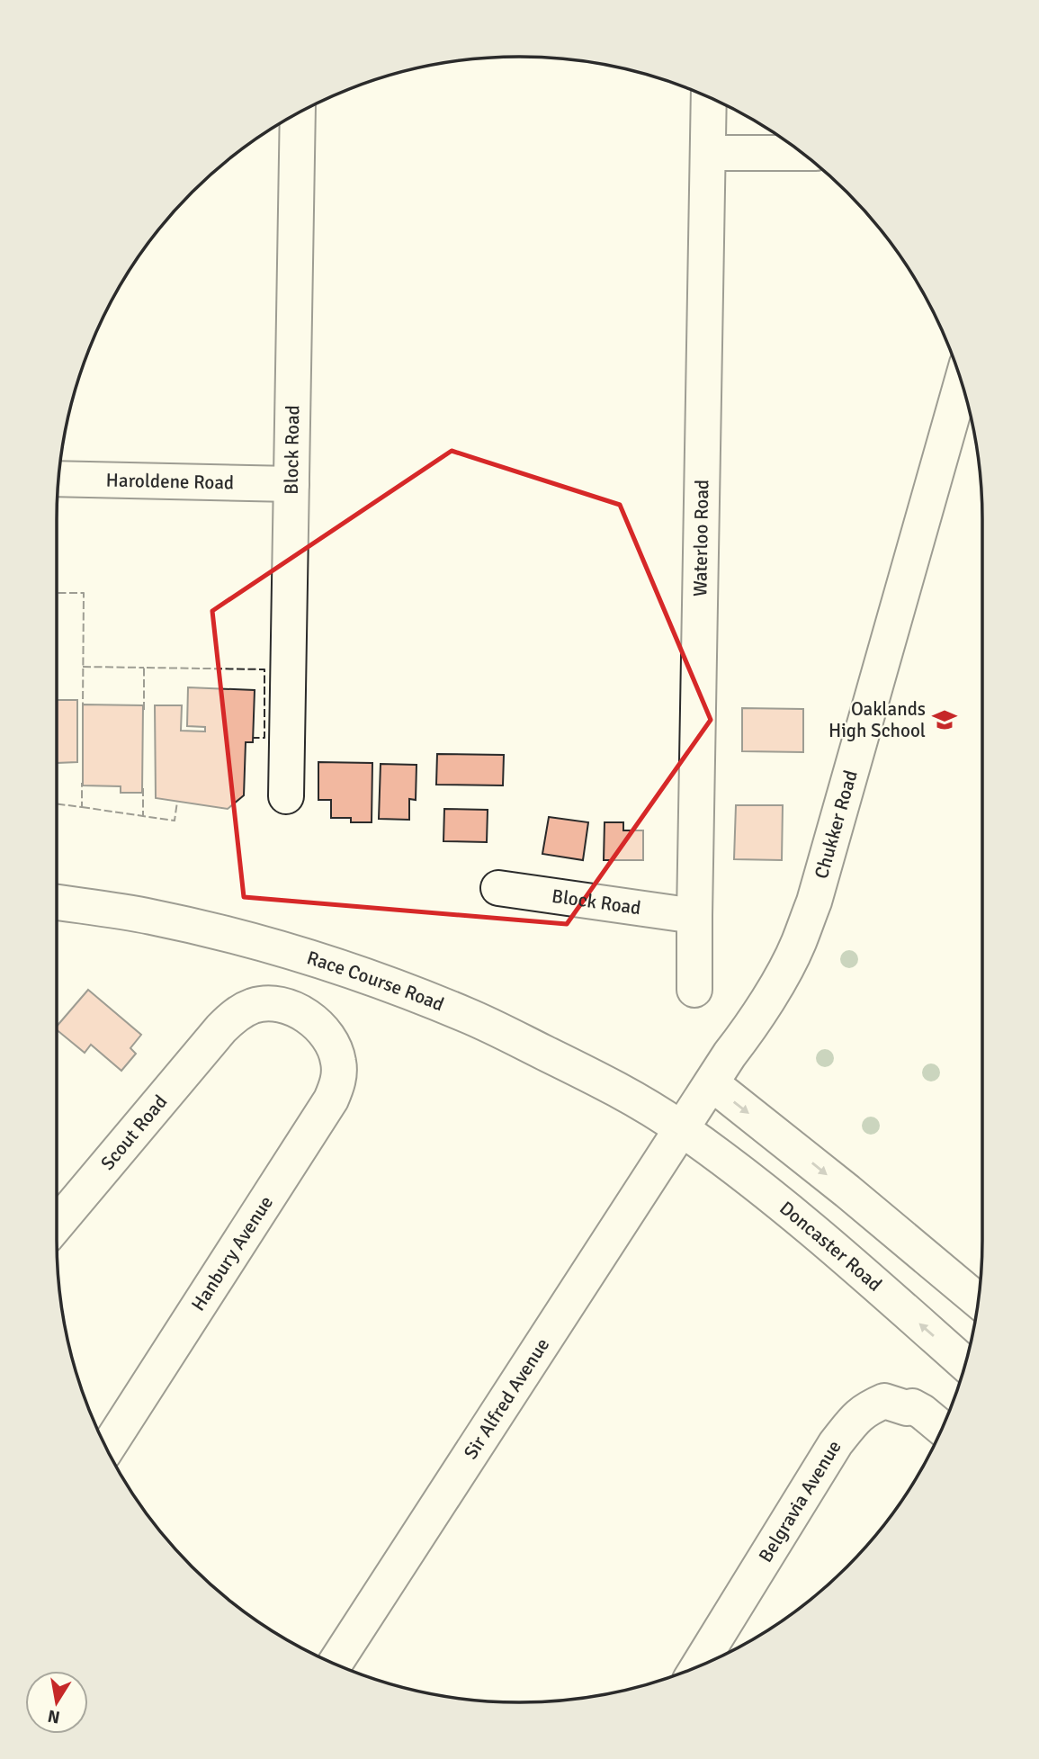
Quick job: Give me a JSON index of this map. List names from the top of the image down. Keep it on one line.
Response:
{"streets":{"street":["Block Road","Haroldene Road","Waterloo Road","Chukker Road","Race Course Road","Scout Road","Doncaster Road","Hanbury Avenue","Sir Alfred Avenue","Belgravia Avenue"]},"crossings":[["Block Road","Haroldene Road"],["Block Road","Waterloo Road"],["Chukker Road","Race Course Road"],["Chukker Road","Doncaster Road"],["Chukker Road","Sir Alfred Avenue"],["Race Course Road","Doncaster Road"],["Race Course Road","Sir Alfred Avenue"],["Scout Road","Hanbury Avenue"],["Doncaster Road","Sir Alfred Avenue"]],"places":{"school or university":["Oaklands High School"]},"north":"bottom"}
